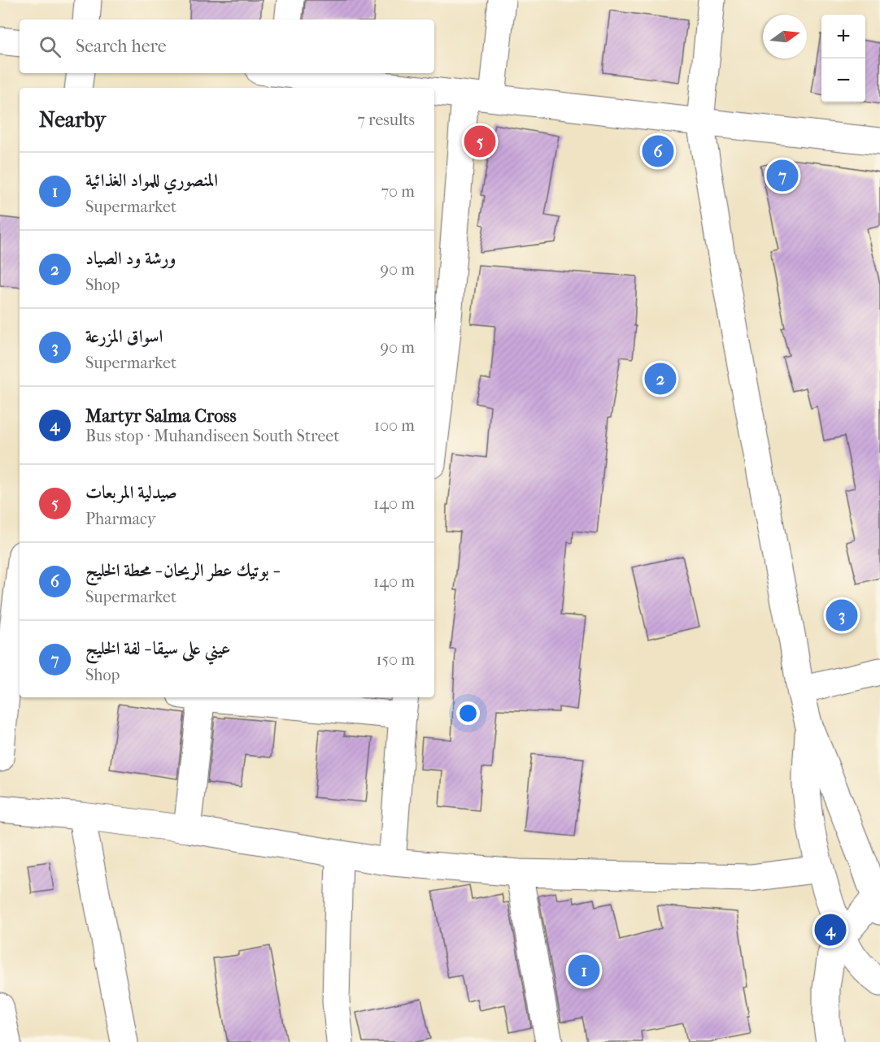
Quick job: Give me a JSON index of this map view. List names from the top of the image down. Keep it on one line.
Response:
{"north":"right","page":{"map_buttons":["+","−"],"search":"Search here","heading":["Nearby","7 results"],"pins":["5","6","7","2","3","4","1"],"list":[{"mark":"1","name":"المنصوري للمواد الغذائية","note":"Supermarket","value":"70 m"},{"mark":"2","name":"ورشة ود الصياد","note":"Shop","value":"90 m"},{"mark":"3","name":"اسواق المزرعة","note":"Supermarket","value":"90 m"},{"mark":"4","name":"Martyr Salma Cross","note":"Bus stop · Muhandiseen South Street","value":"100 m"},{"mark":"5","name":"صيدلية المربعات","note":"Pharmacy","value":"140 m"},{"mark":"6","name":"بوتيك عطر الريحان - محطة الخليج -","note":"Supermarket","value":"140 m"},{"mark":"7","name":"عيني على سيقا - لفة الخليج","note":"Shop","value":"150 m"}]}}
